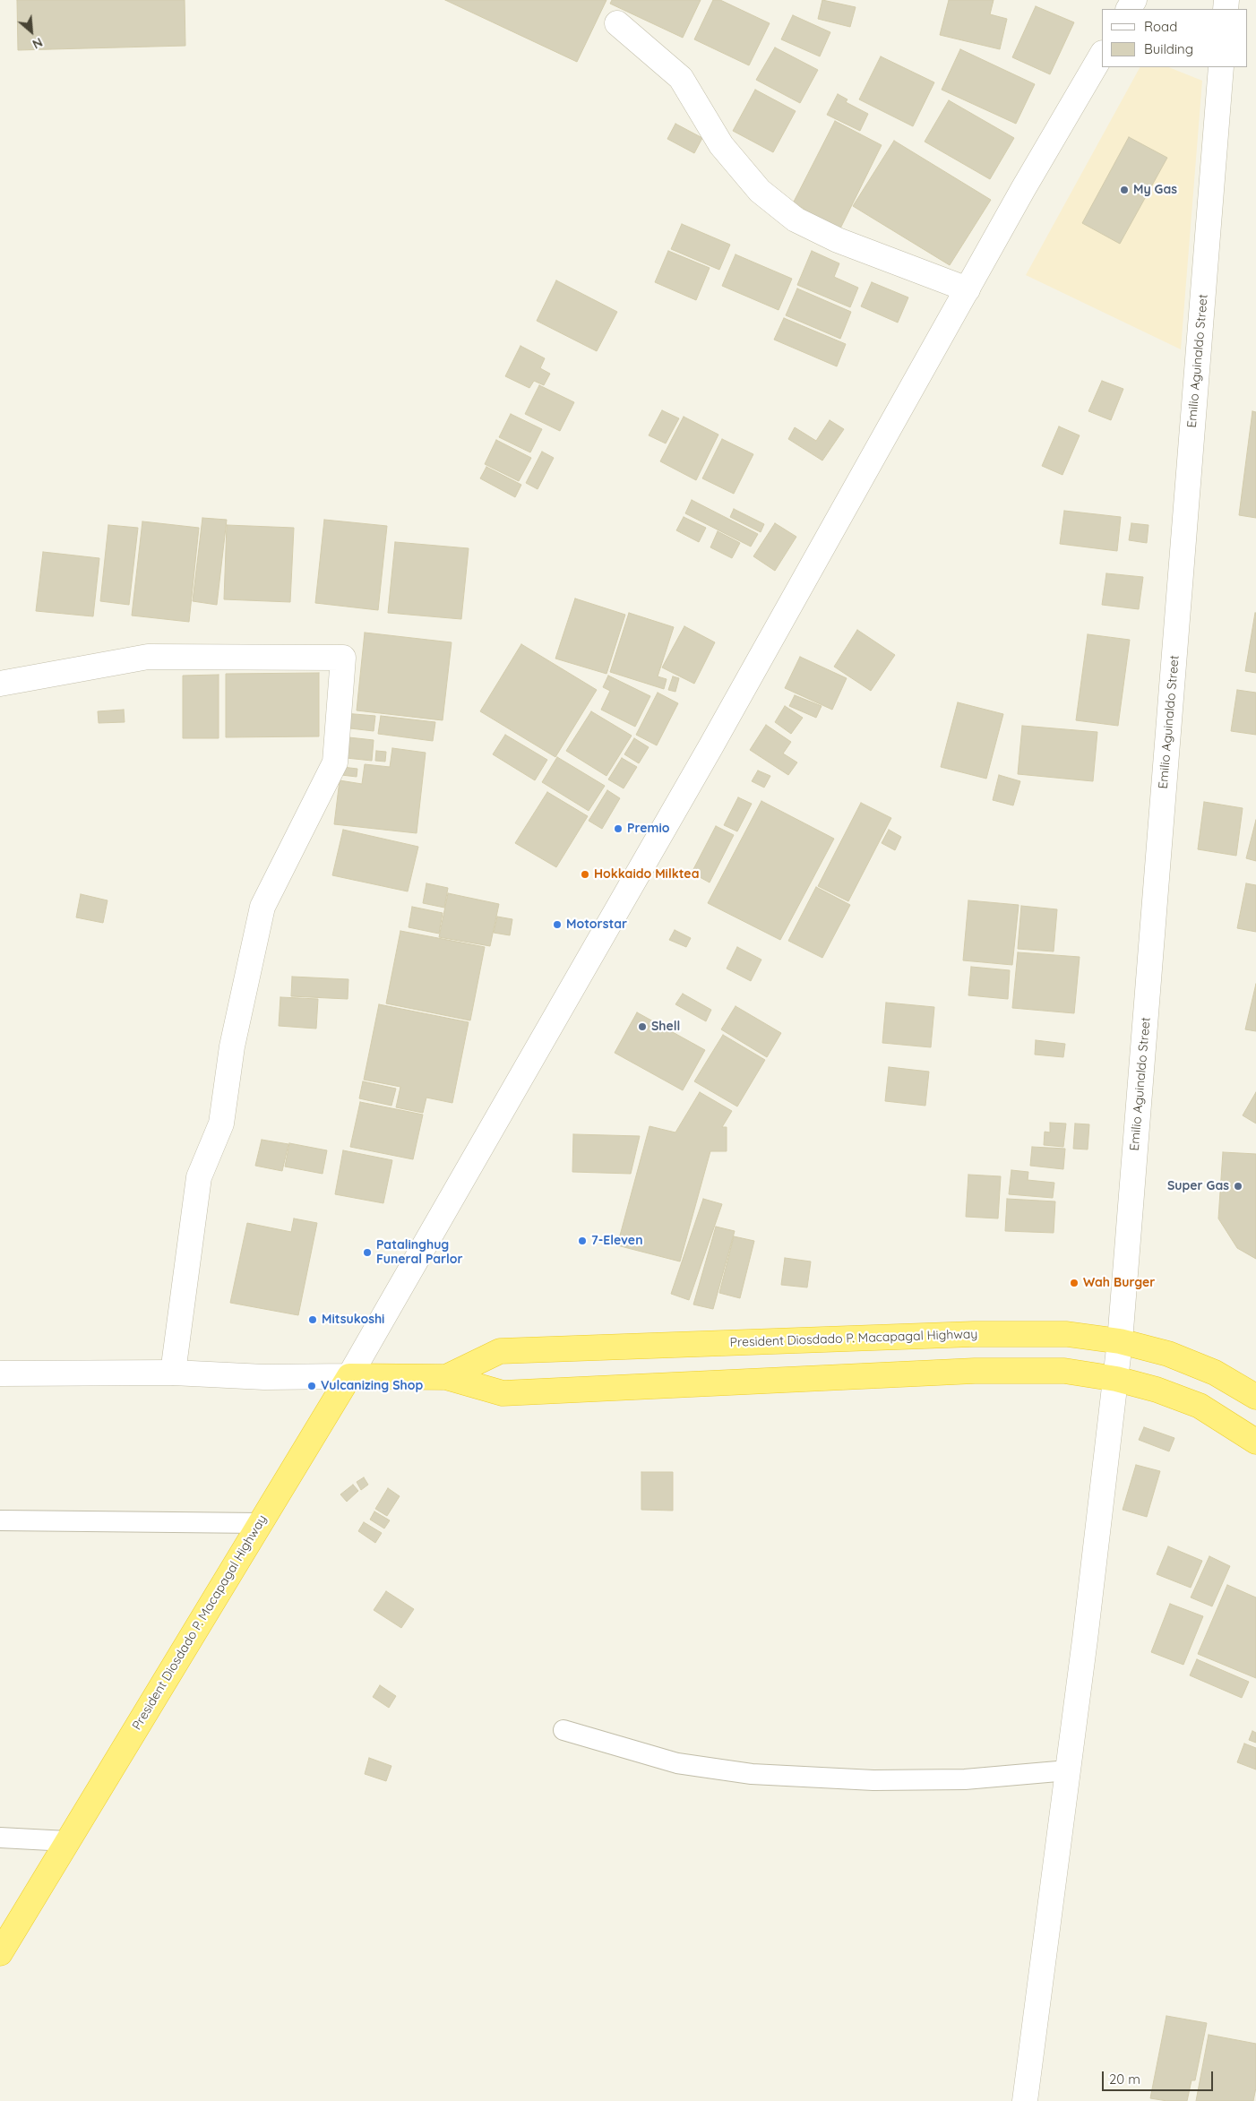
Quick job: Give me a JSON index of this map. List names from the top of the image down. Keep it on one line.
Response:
{"streets":{"highway":["President Diosdado P. Macapagal Highway"],"street":["Emilio Aguinaldo Street"]},"crossings":[["Emilio Aguinaldo Street","President Diosdado P. Macapagal Highway"]],"places":["My Gas","Premio","Hokkaido Milktea","Motorstar","Shell","Super Gas","7-Eleven","Patalinghug Funeral Parlor","Wah Burger","Mitsukoshi","Vulcanizing Shop"],"legend":["Road","Building"],"scale_bar":"20 m","north":"bottom right"}
